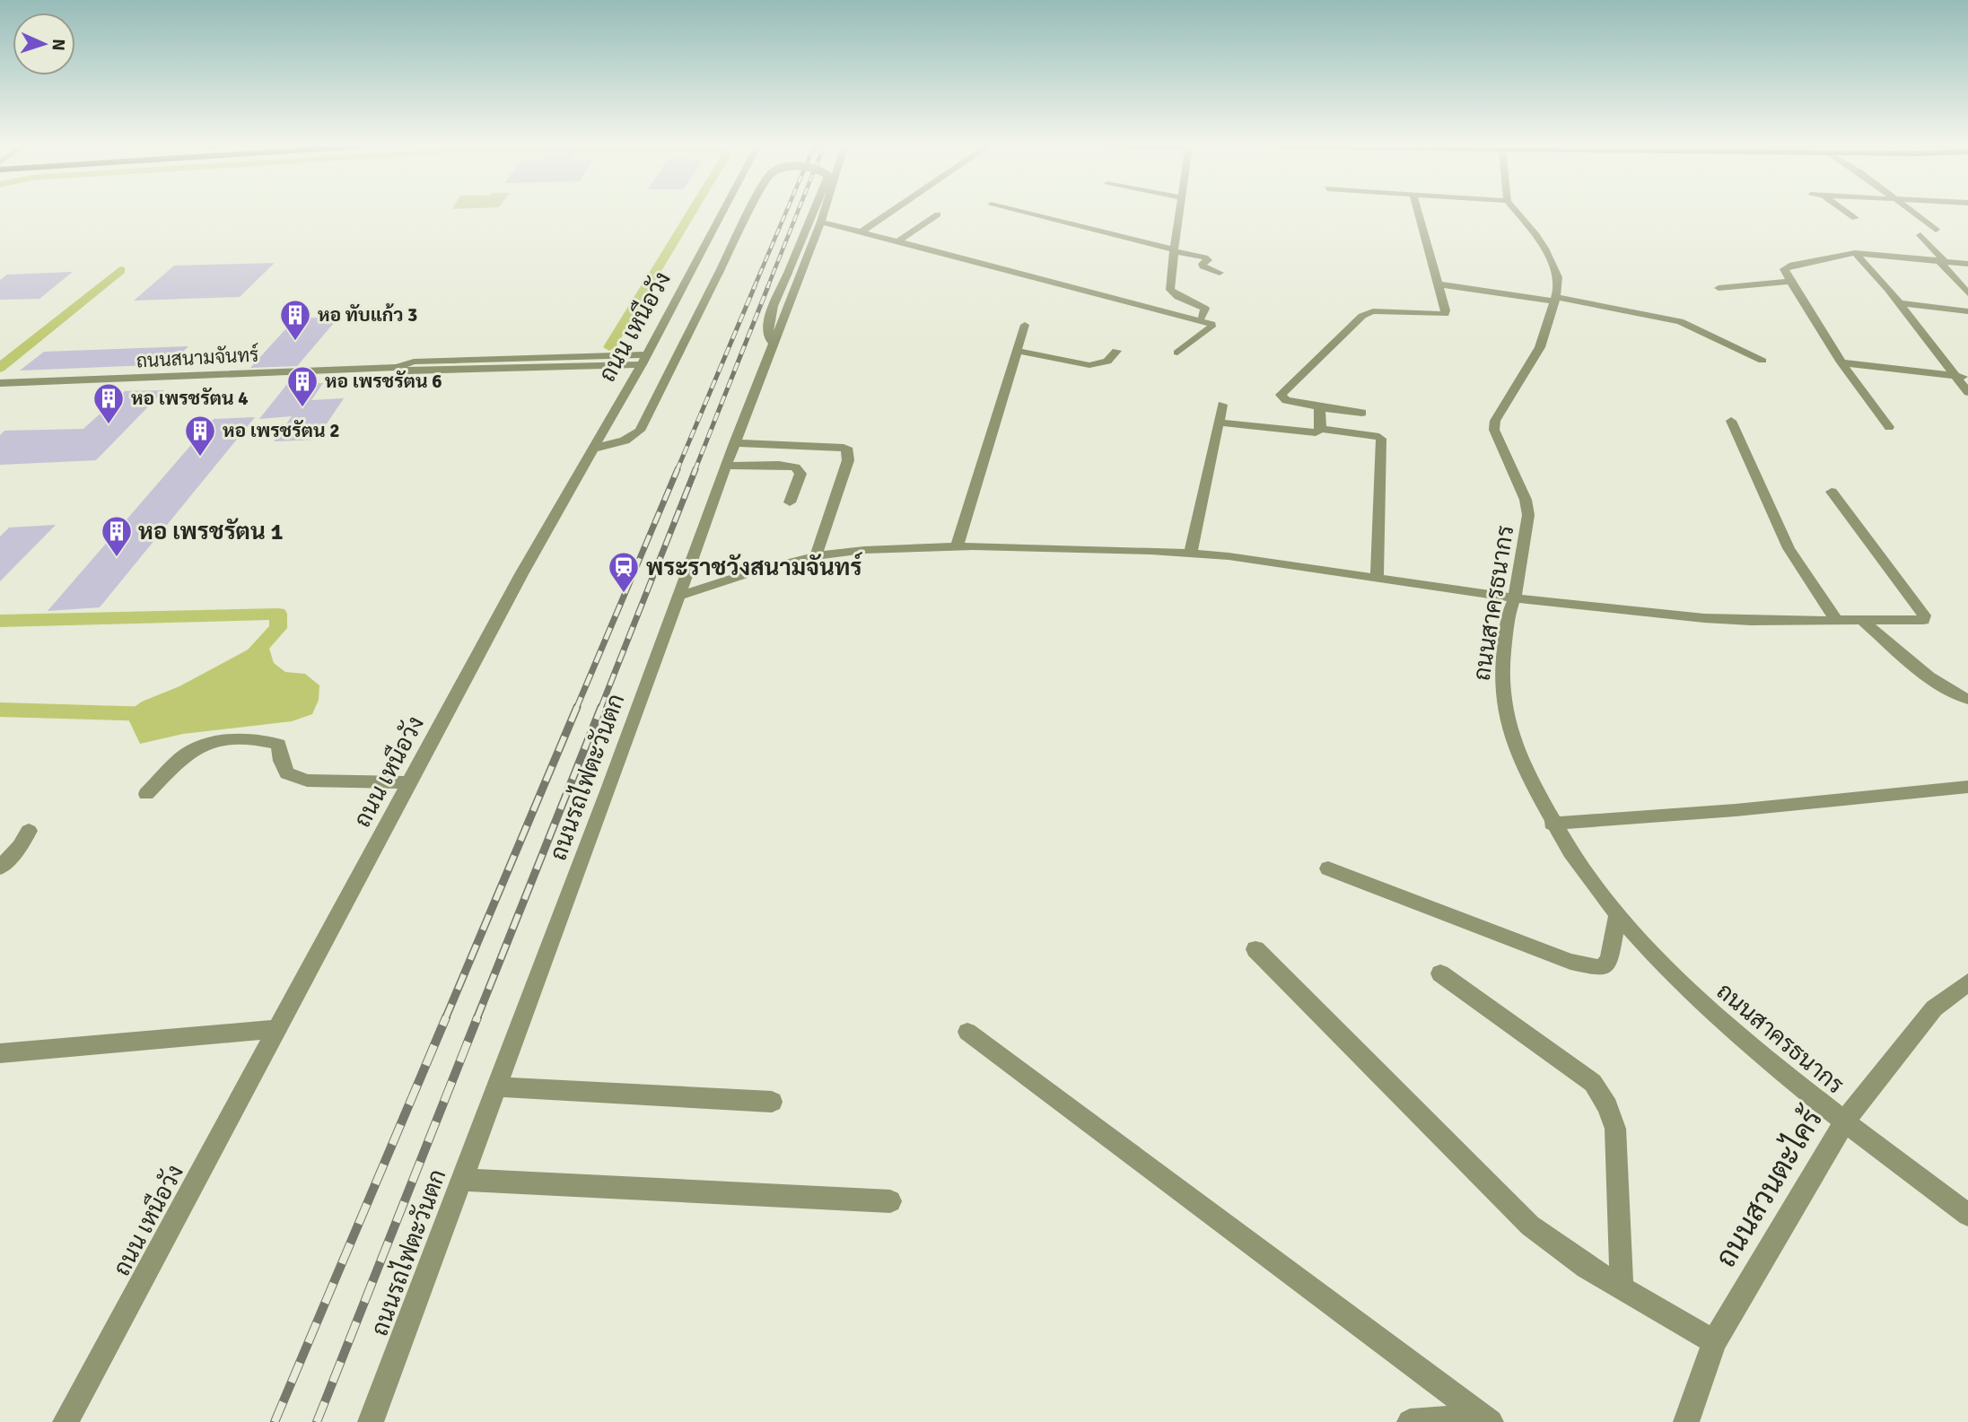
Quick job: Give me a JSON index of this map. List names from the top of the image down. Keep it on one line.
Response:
{"streets":{"street":["ถนน เหนือวัง","ถนนสนามจันทร์","ถนนสาครธนากร","ถนนรถไฟตะวันตก","ถนนสวนตะไคร้"]},"crossings":[["ถนน เหนือวัง","ถนนสนามจันทร์"],["ถนนสาครธนากร","ถนนสวนตะไคร้"]],"places":{"building":["หอ ทับแก้ว 3","หอ เพรชรัตน 6","หอ เพรชรัตน 4","หอ เพรชรัตน 2","หอ เพรชรัตน 1"],"station":["พระราชวังสนามจันทร์"]},"north":"right"}
